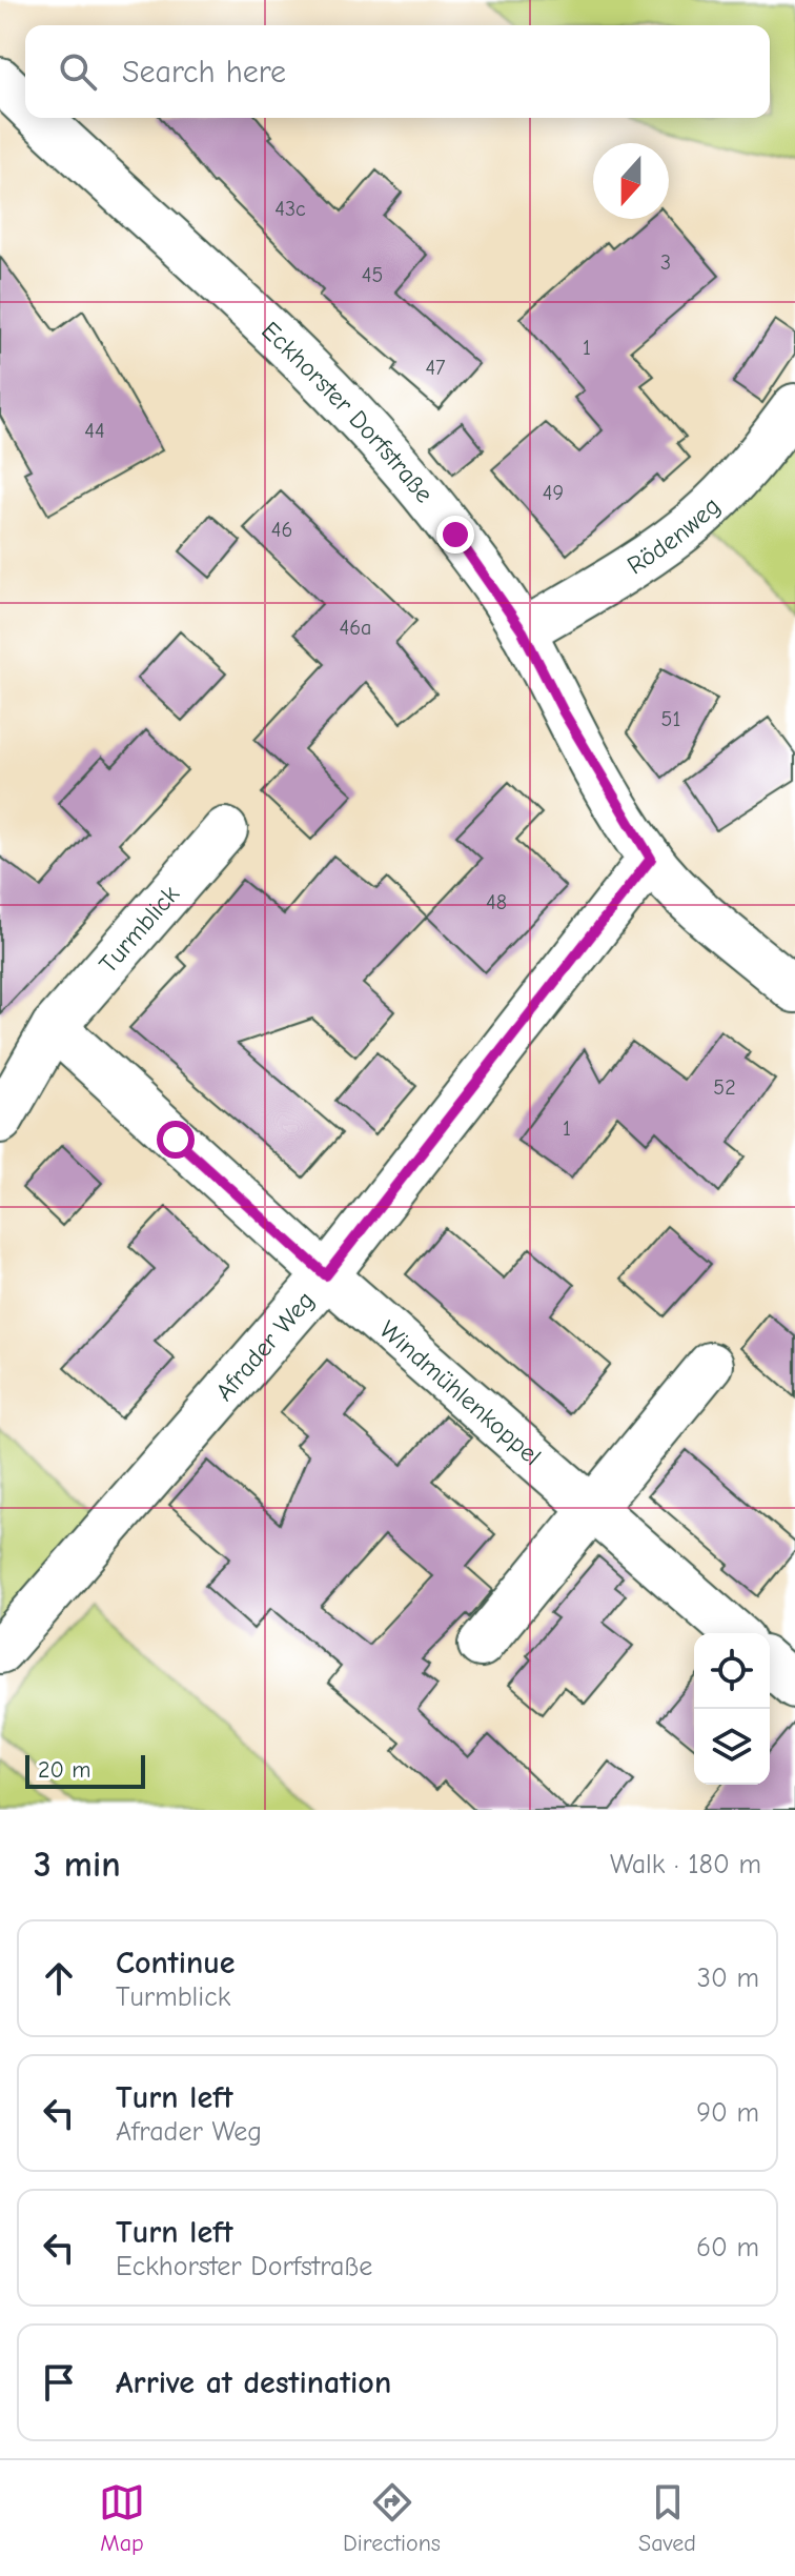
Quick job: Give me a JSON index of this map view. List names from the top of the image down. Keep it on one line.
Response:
{"streets":{"street":["Eckhorster Dorfstraße","Rödenweg","Turmblick","Afrader Weg","Windmühlenkoppel"]},"crossings":[["Eckhorster Dorfstraße","Rödenweg"],["Eckhorster Dorfstraße","Afrader Weg"],["Afrader Weg","Windmühlenkoppel"]],"house_numbers":["43c","3","45","1","47","44","49","46","46a","51","48","52","1"],"scale_bar":"20 m","north":"bottom","page":{"search":"Search here","scale":"20 m","heading":["3 min","Walk · 180 m"],"list":[["Continue","Turmblick","30 m"],["Turn left","Afrader Weg","90 m"],["Turn left","Eckhorster Dorfstraße","60 m"],"Arrive at destination"],"nav":["Map","Directions","Saved"]}}
